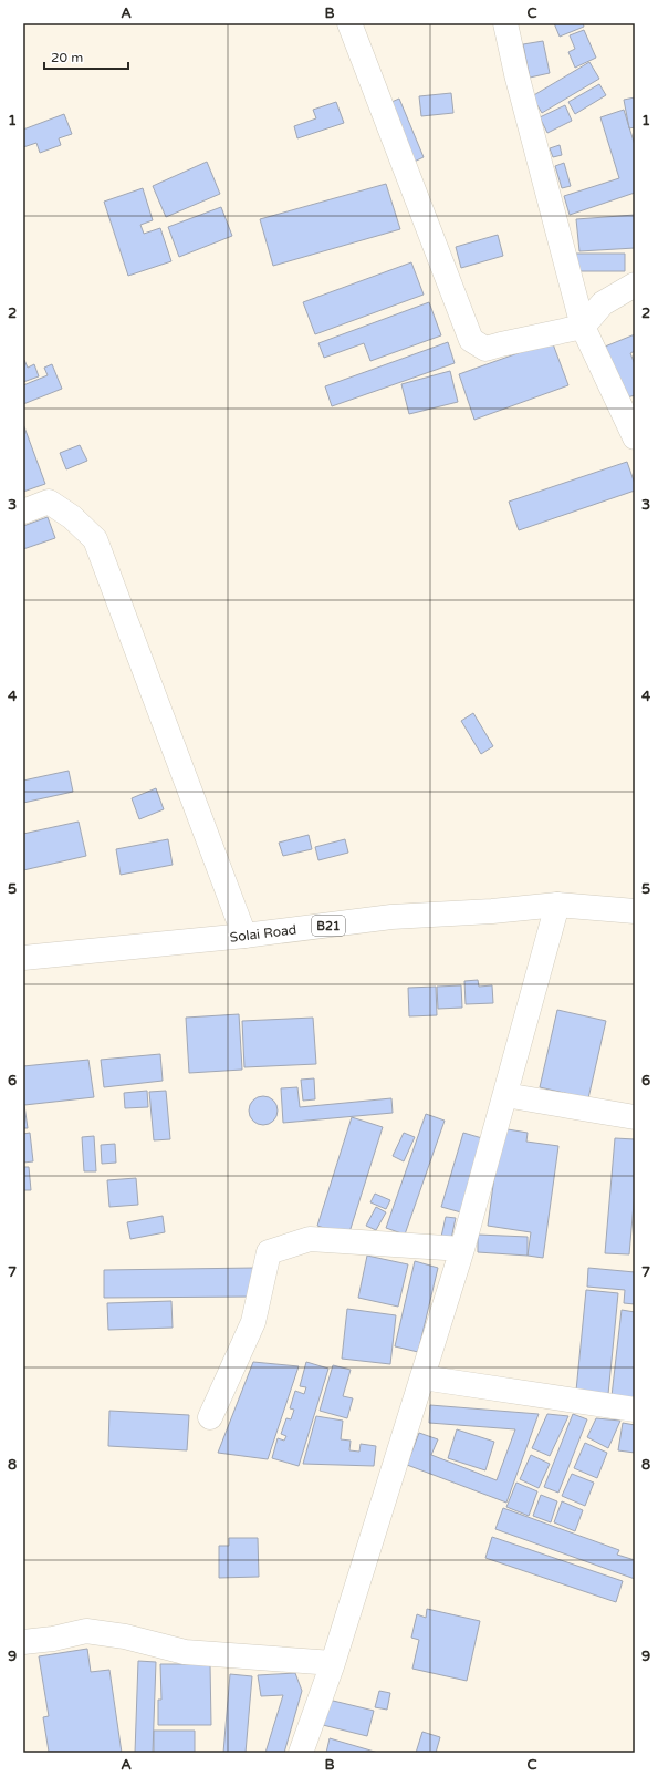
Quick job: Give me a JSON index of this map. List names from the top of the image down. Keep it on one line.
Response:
{"streets":{"main road":["B21","Solai Road"]},"scale_bar":"20 m","grid":{"columns":["A","B","C"],"rows":["1","2","3","4","5","6","7","8","9"]}}
